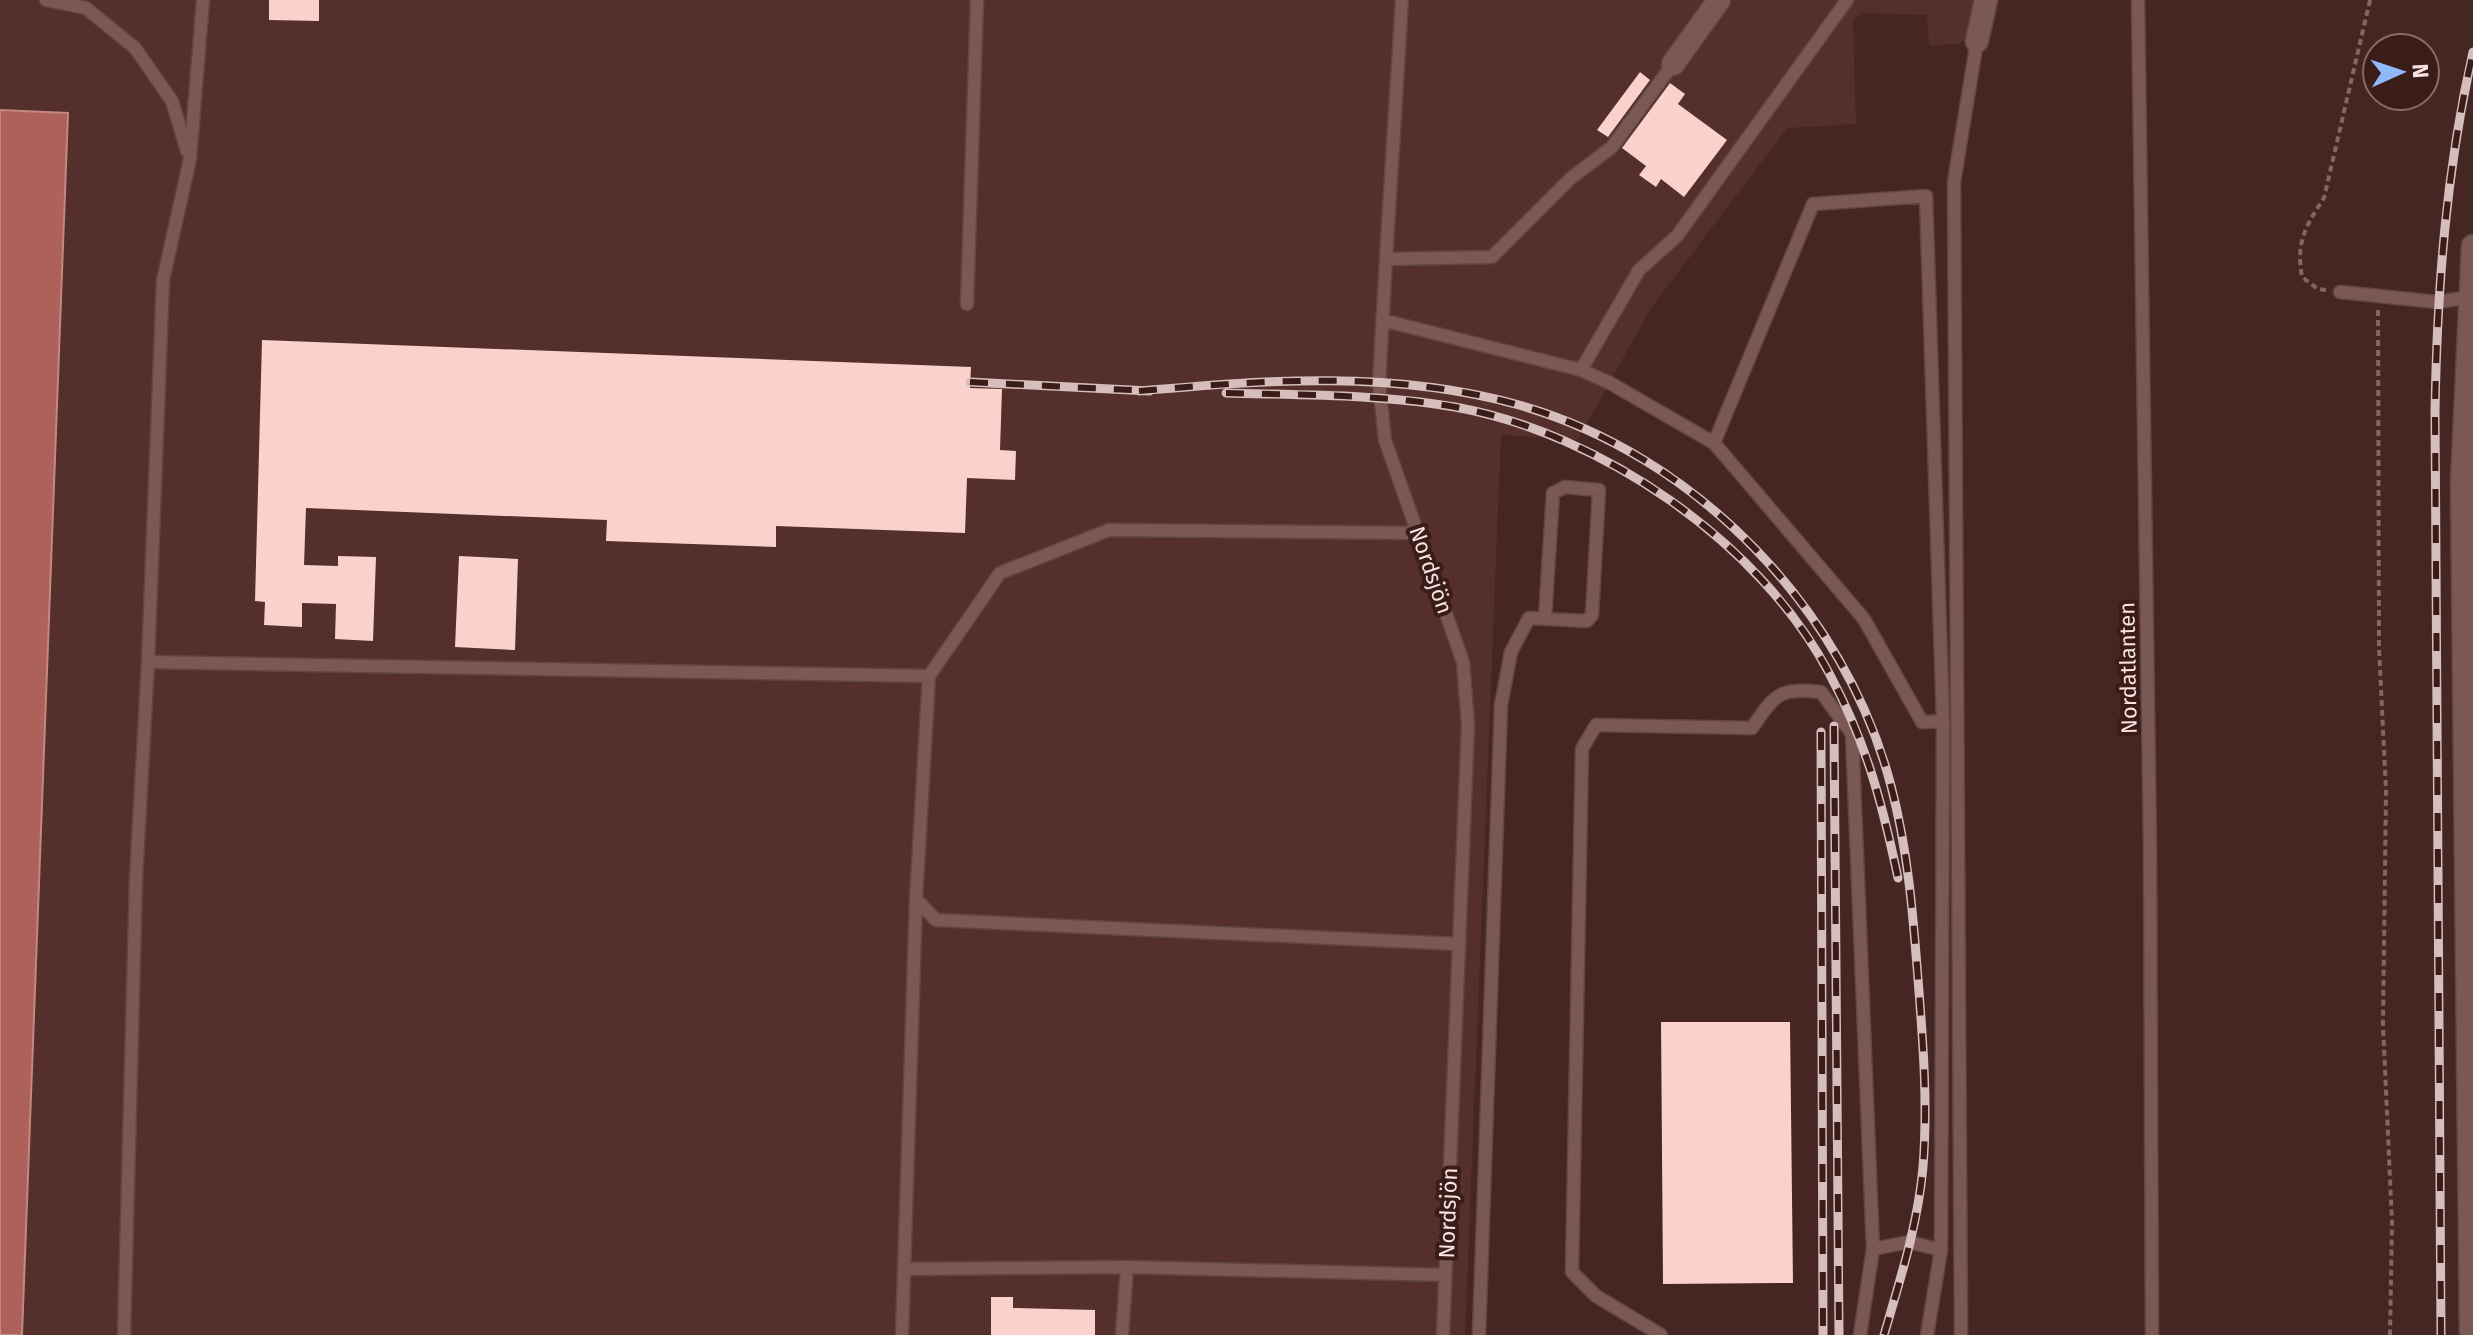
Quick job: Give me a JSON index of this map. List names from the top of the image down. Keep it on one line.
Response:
{"streets":{"lane":["Nordsjön","Nordatlanten"]},"north":"right"}
